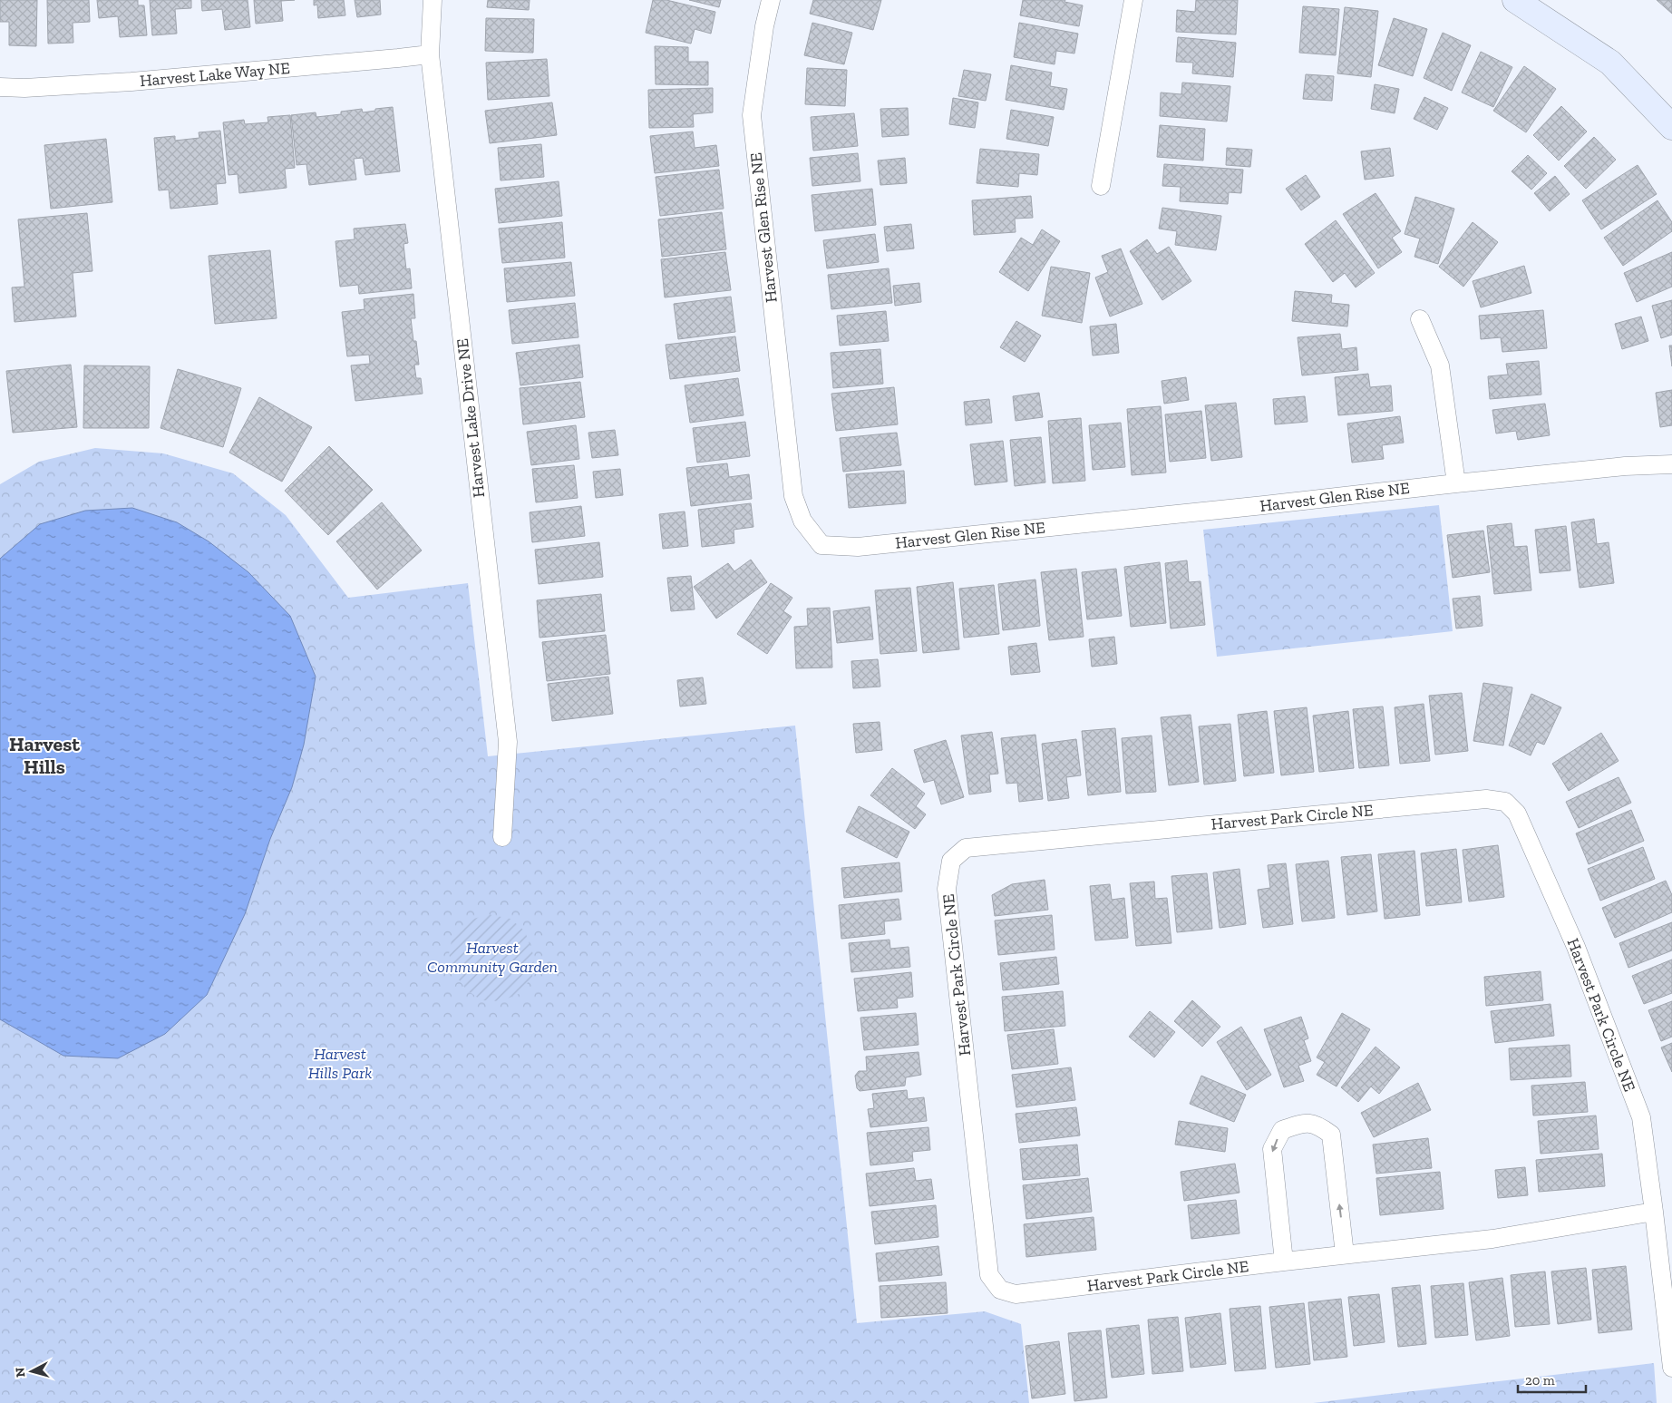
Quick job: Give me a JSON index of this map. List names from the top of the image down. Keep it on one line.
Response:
{"streets":{"street":["Harvest Lake Way NE","Harvest Glen Rise NE","Harvest Lake Drive NE","Harvest Park Circle NE"]},"crossings":[["Harvest Lake Way NE","Harvest Lake Drive NE"]],"districts":["Harvest Hills"],"parks":["Harvest Community Garden","Harvest Hills Park"],"scale_bar":"20 m","north":"left"}
